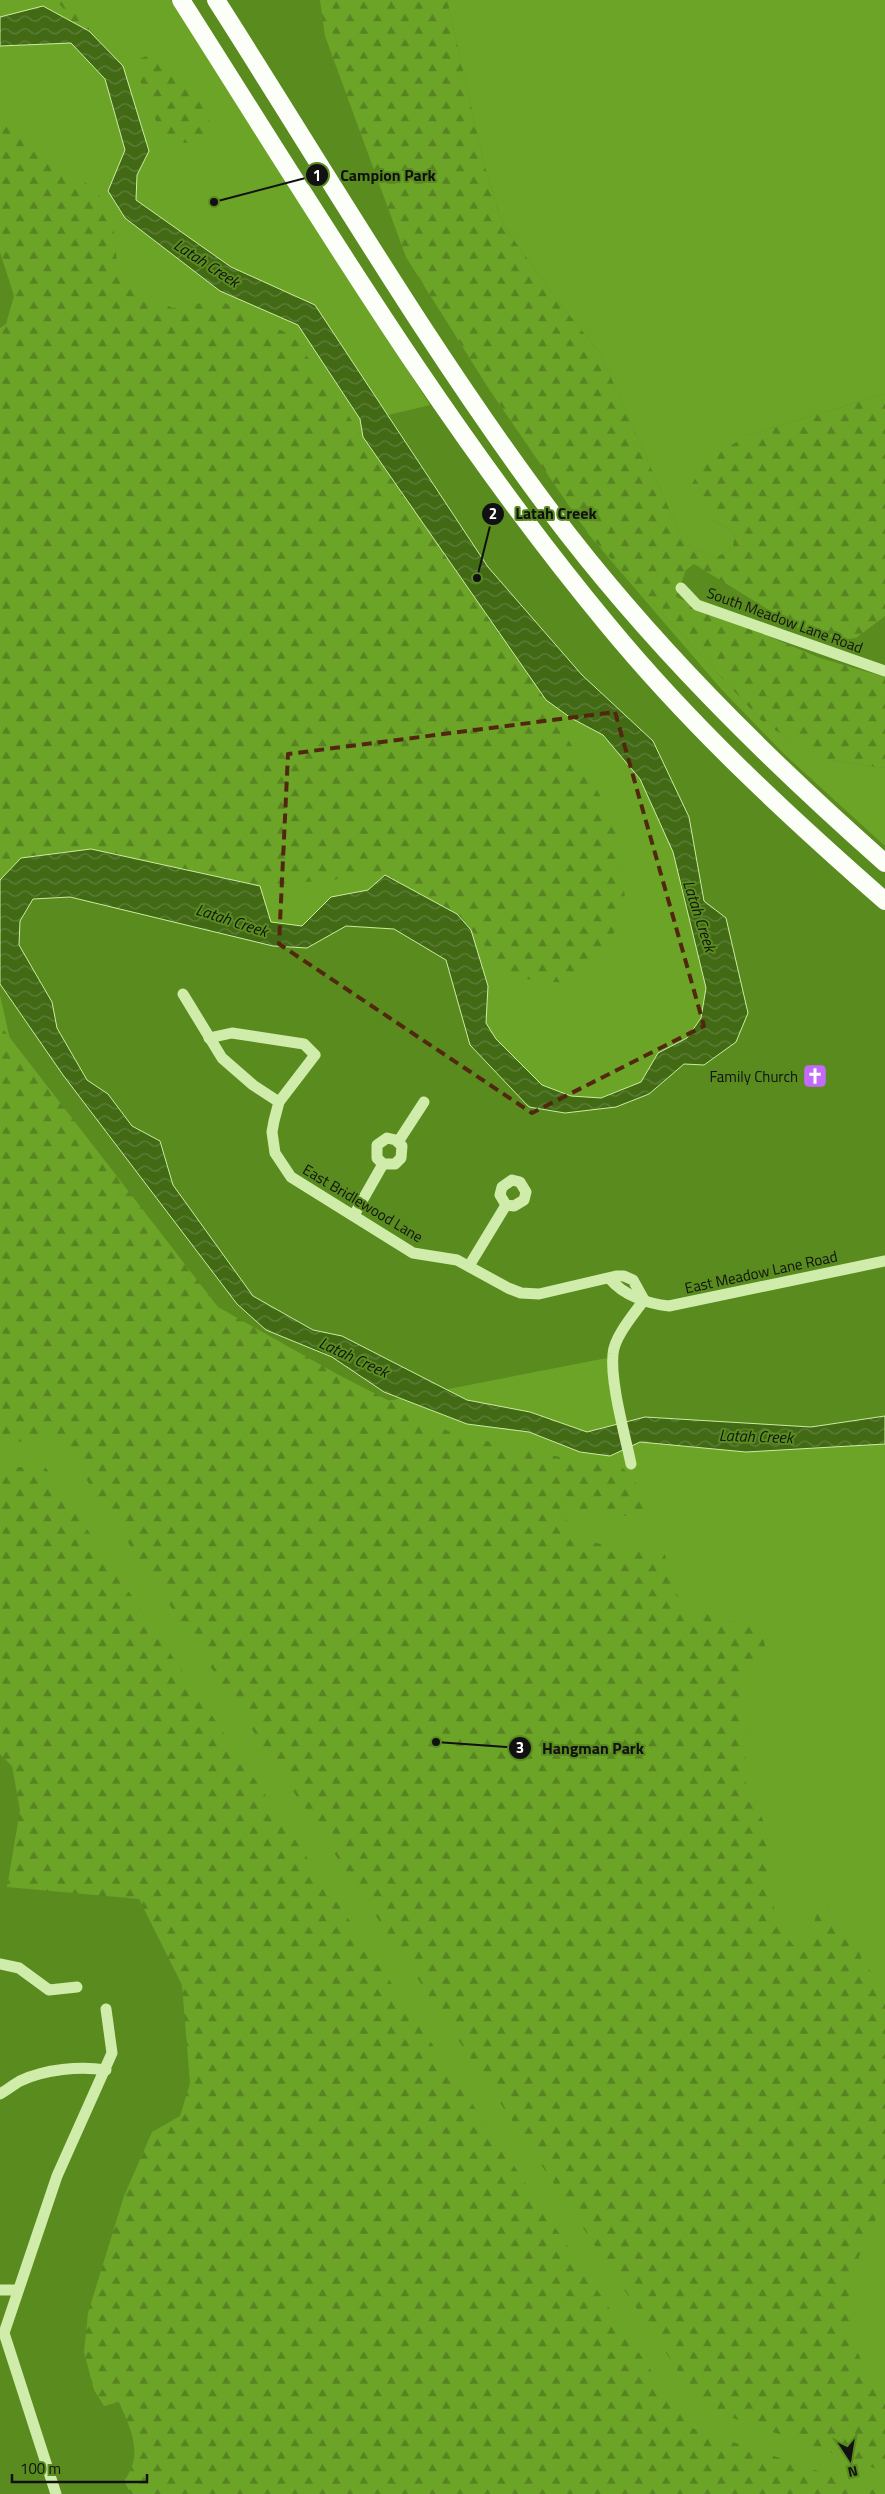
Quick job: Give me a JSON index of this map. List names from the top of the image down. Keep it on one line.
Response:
{"streets":{"street":["South Meadow Lane Road","East Bridlewood Lane","East Meadow Lane Road"]},"crossings":[["East Bridlewood Lane","East Meadow Lane Road"]],"water":["Latah Creek"],"places":{"other":["Campion Park","Latah Creek","Hangman Park"],"church":["Family Church"]},"scale_bar":"100 m","north":"bottom"}
